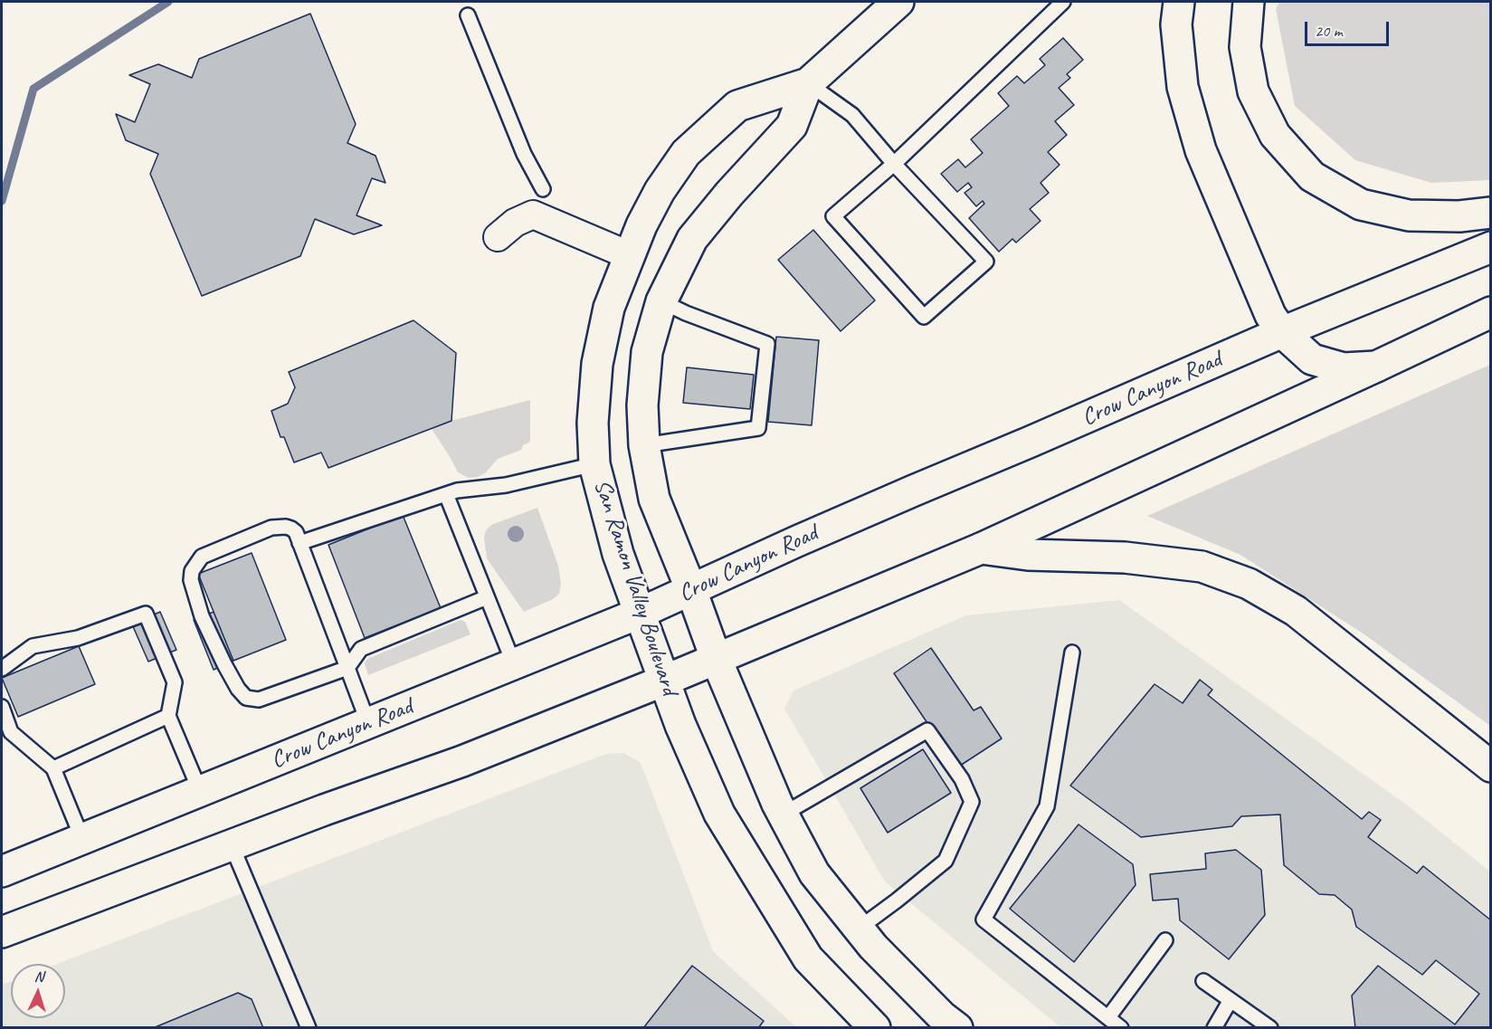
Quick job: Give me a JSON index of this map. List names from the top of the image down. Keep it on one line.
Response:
{"streets":{"main road":["Crow Canyon Road","San Ramon Valley Boulevard"]},"crossings":[["Crow Canyon Road","San Ramon Valley Boulevard"]],"scale_bar":"20 m","north":"top"}
